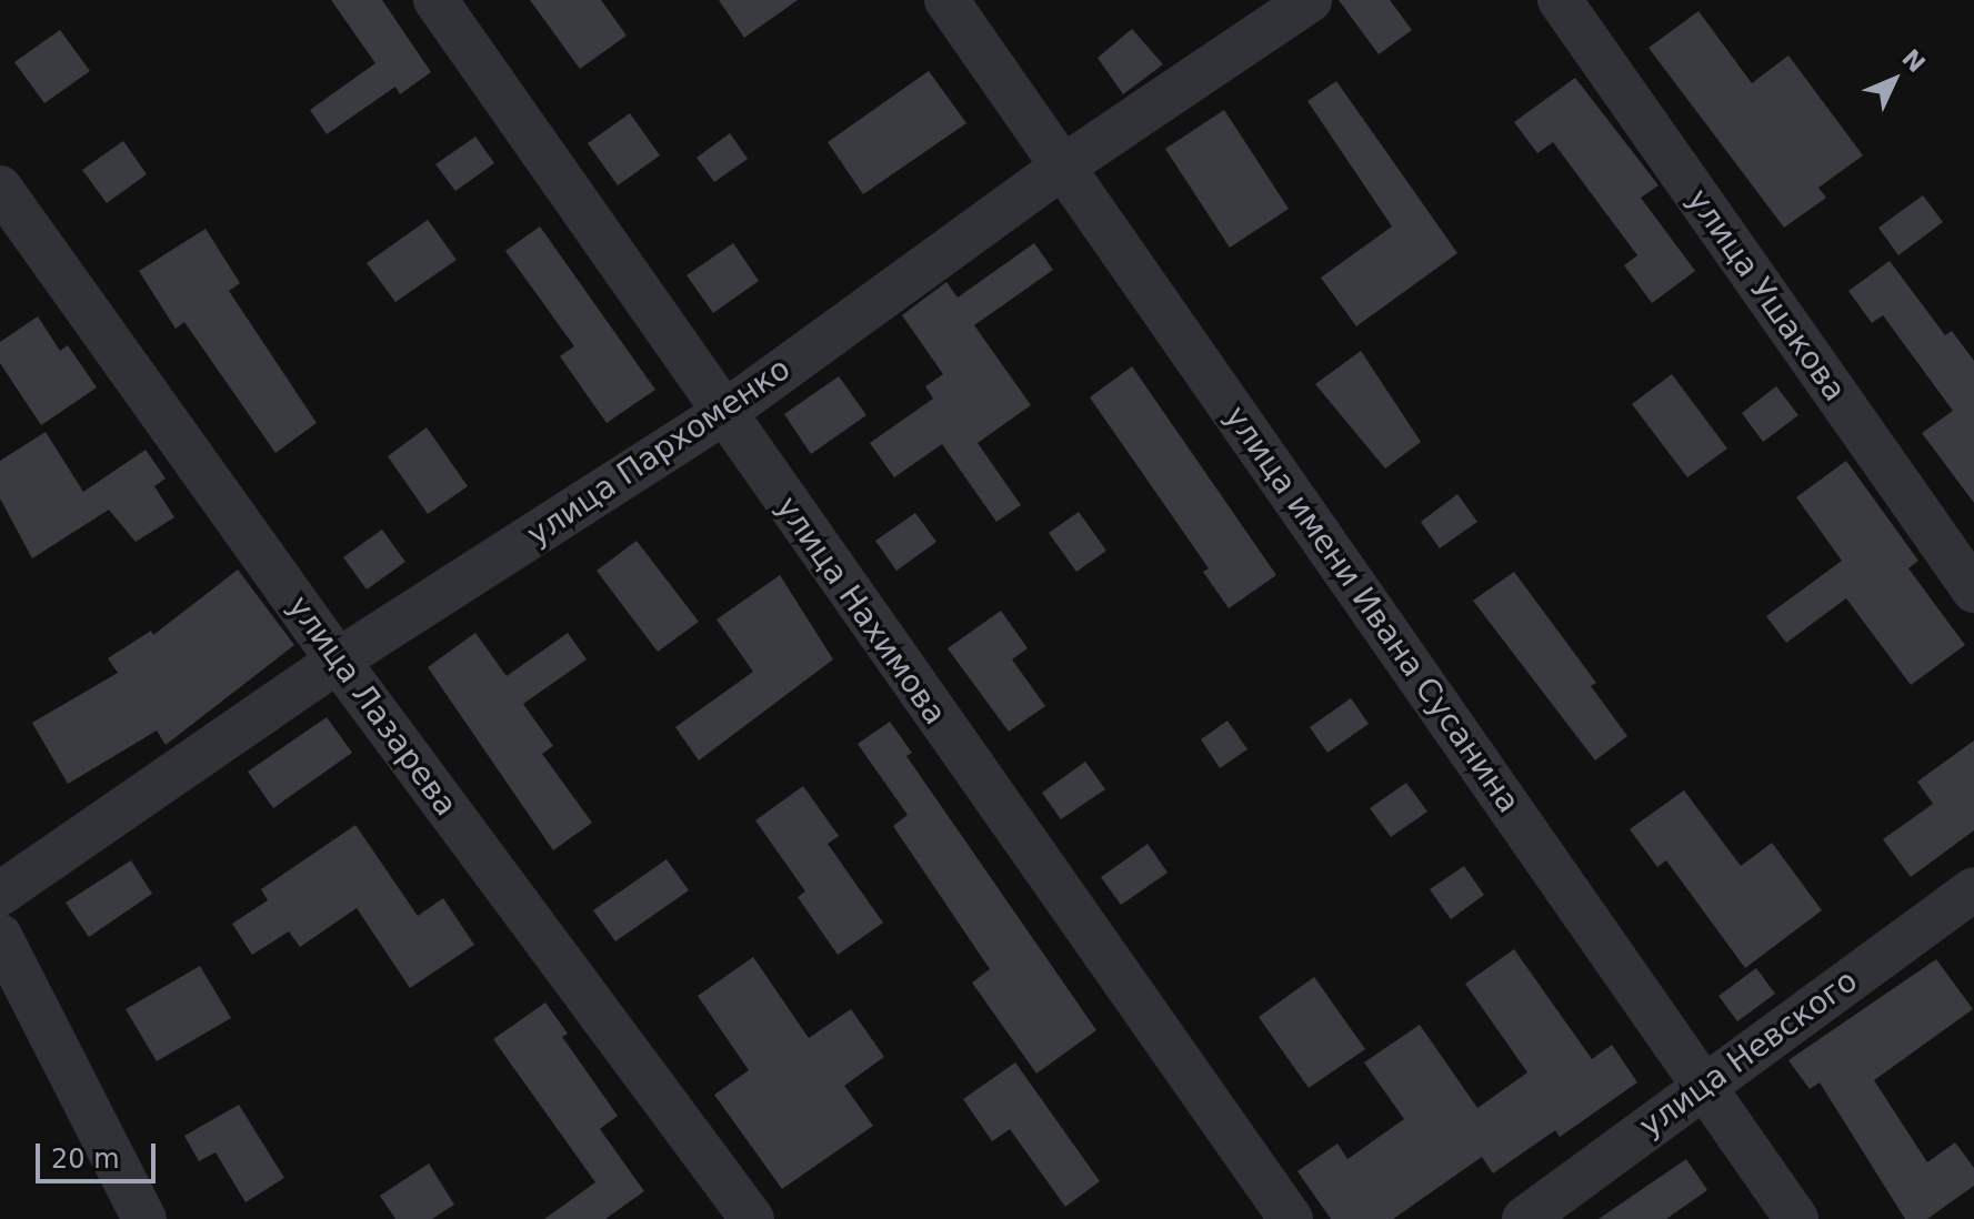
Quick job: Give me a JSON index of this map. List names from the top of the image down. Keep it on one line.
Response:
{"streets":{"street":["улица Ушакова","улица Пархоменко","улица имени Ивана Сусанина","улица Нахимова","улица Лазарева","улица Невского"]},"crossings":[["улица Пархоменко","улица имени Ивана Сусанина"],["улица Пархоменко","улица Нахимова"],["улица Пархоменко","улица Лазарева"],["улица имени Ивана Сусанина","улица Невского"]],"scale_bar":"20 m","north":"top right"}
